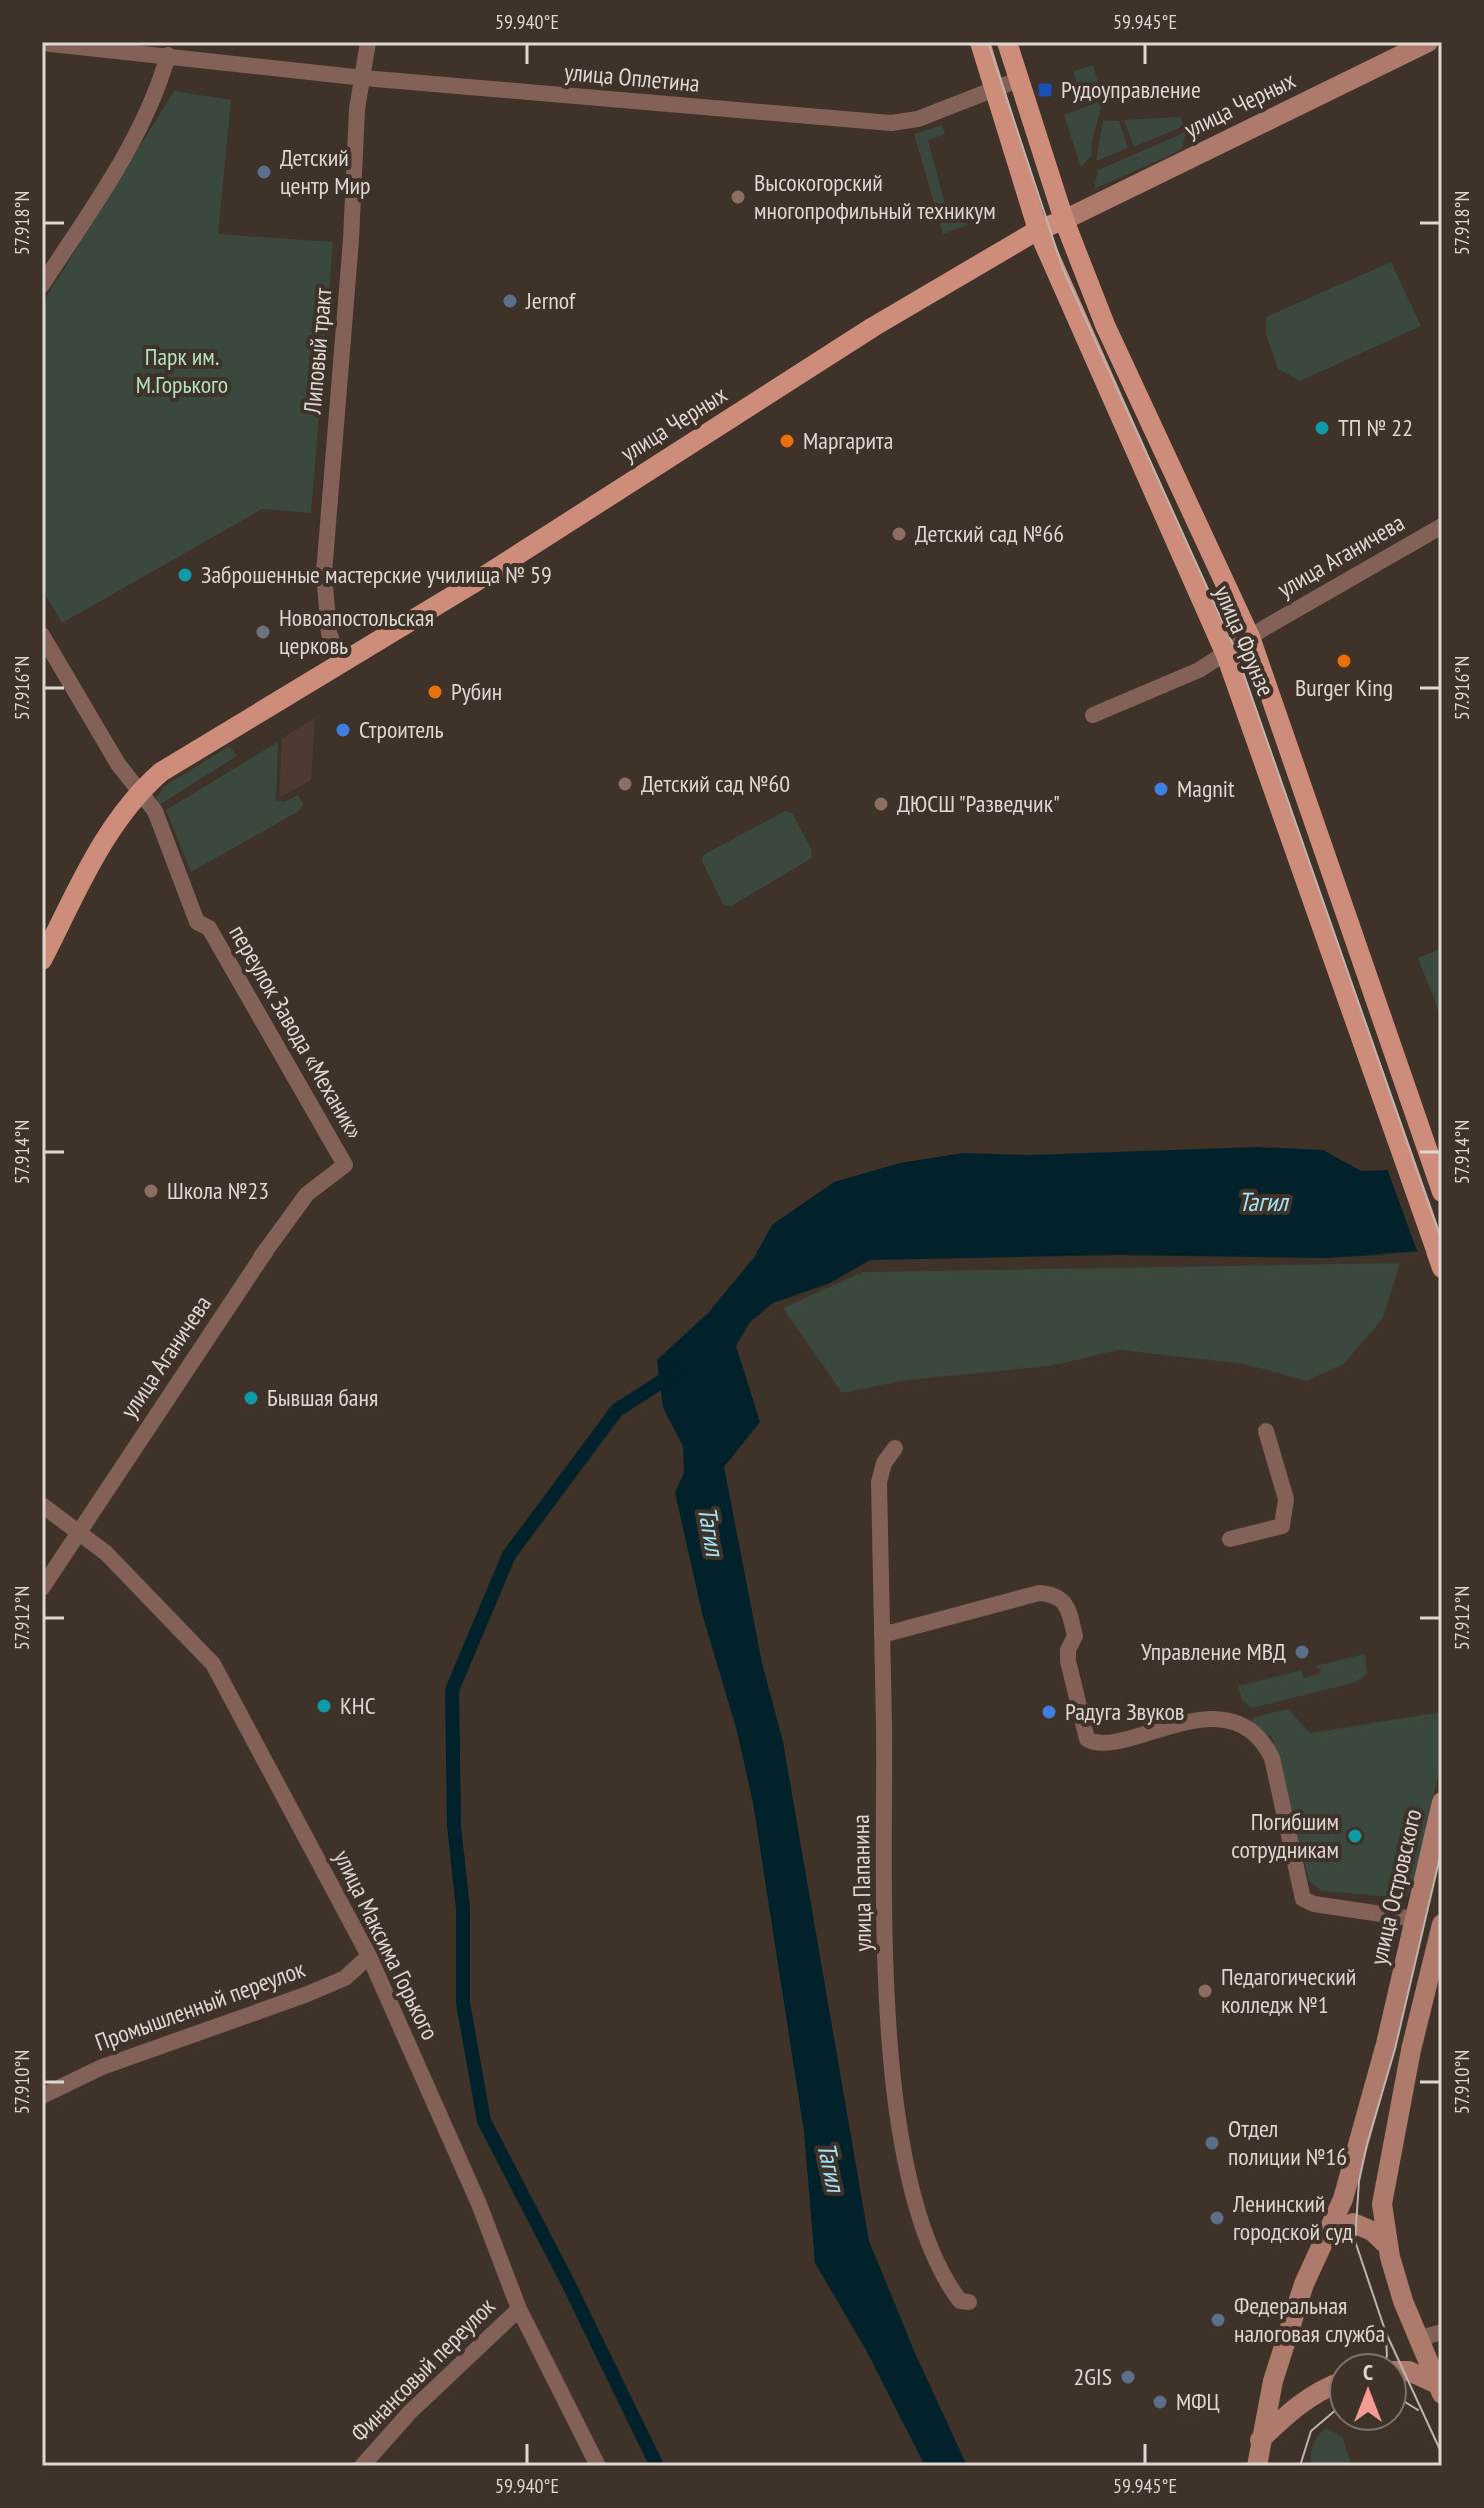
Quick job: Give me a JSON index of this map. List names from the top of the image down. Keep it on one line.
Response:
{"streets":{"main road":["улица Черных","улица Фрунзе","улица Островского"],"street":["улица Оплетина","Липовый тракт","улица Аганичева","переулок Завода «Механик»","улица Папанина","улица Максима Горького","Промышленный переулок","Финансовый переулок"]},"crossings":[["улица Оплетина","Липовый тракт"],["улица Оплетина","улица Фрунзе"],["улица Черных","Липовый тракт"],["улица Черных","улица Фрунзе"],["улица Черных","переулок Завода «Механик»"],["улица Аганичева","улица Фрунзе"],["улица Аганичева","переулок Завода «Механик»"],["улица Аганичева","улица Максима Горького"],["улица Максима Горького","Промышленный переулок"],["улица Максима Горького","Финансовый переулок"]],"water":["Тагил"],"parks":["Парк им. М.Горького"],"places":{"transit":["Рудоуправление"],"other":["Детский центр Мир","Высокогорский многопрофильный техникум","Jernof","ТП № 22","Маргарита","Детский сад №66","Заброшенные мастерские училища № 59","Новоапостольская церковь","Burger King","Рубин","Строитель","Детский сад №60","Magnit","ДЮСШ \"Разведчик\"","Школа №23","Бывшая баня","Управление МВД","КНС","Радуга Звуков","Погибшим сотрудникам","Педагогический колледж №1","Отдел полиции №16","Ленинский городской суд","Федеральная налоговая служба","2GIS","МФЦ"]},"north":"top","coordinates":["59.940°E","59.945°E","57.918°N","57.916°N","57.914°N","57.912°N","57.910°N"]}
